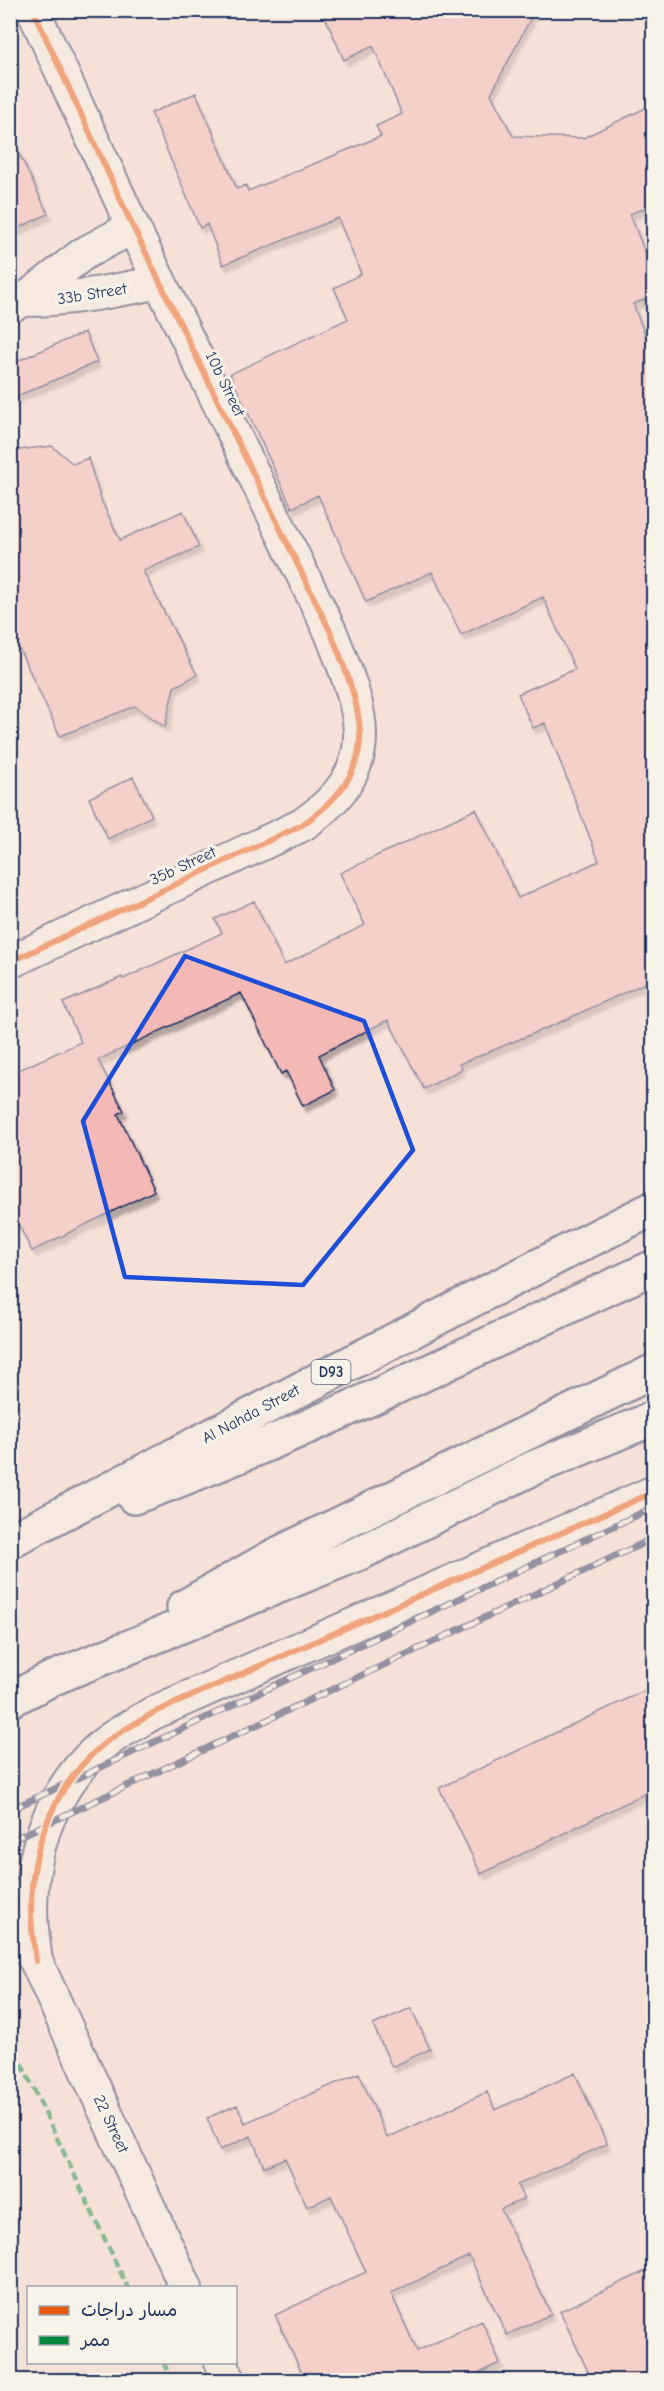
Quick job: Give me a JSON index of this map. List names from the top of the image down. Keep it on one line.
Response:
{"streets":{"main road":["D93","Al Nahda Street"],"street":["33b Street","10b Street","35b Street","22 Street"]},"crossings":[["33b Street","10b Street"],["10b Street","35b Street"]],"legend":["مسار دراجات","ممر"]}
